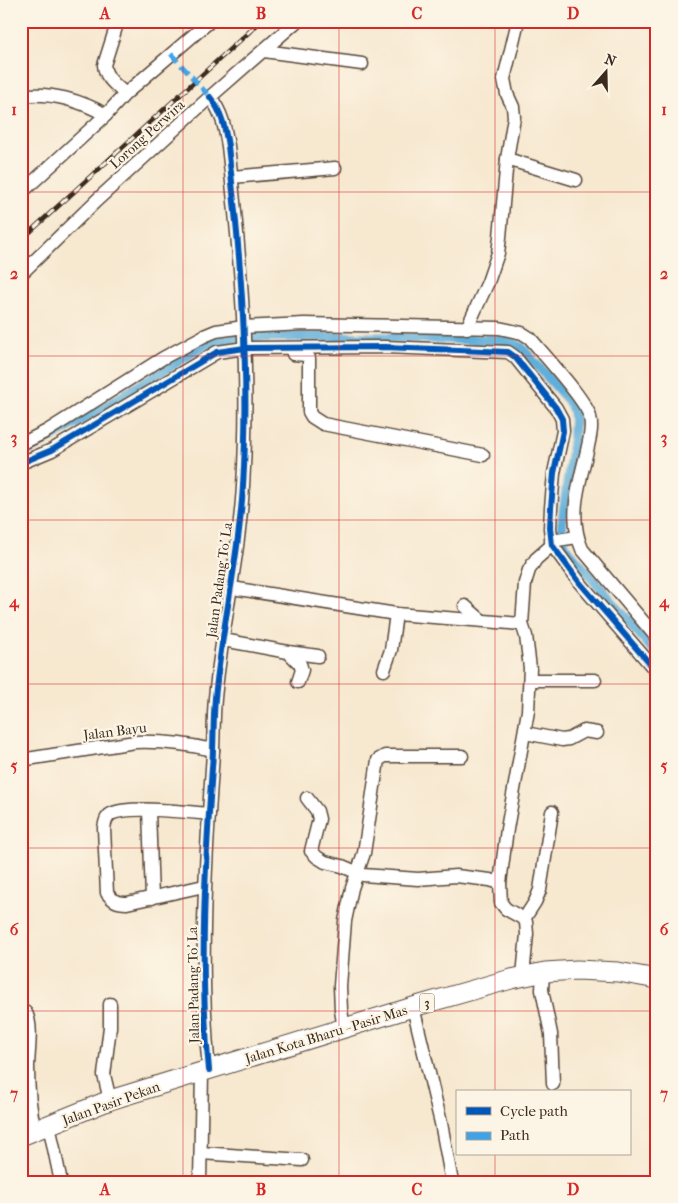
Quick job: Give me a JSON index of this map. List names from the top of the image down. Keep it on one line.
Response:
{"streets":{"highway":["3","Jalan Kota Bharu - Pasir Mas","Jalan Pasir Pekan"],"street":["Lorong Perwira","Jalan Padang To' La","Jalan Bayu"]},"crossings":[["Lorong Perwira","Jalan Padang To' La"],["Jalan Padang To' La","Jalan Bayu"],["Jalan Padang To' La","Jalan Kota Bharu - Pasir Mas"],["Jalan Padang To' La","Jalan Pasir Pekan"],["Jalan Kota Bharu - Pasir Mas","Jalan Pasir Pekan"]],"legend":["Cycle path","Path"],"north":"top","grid":{"columns":["A","B","C","D"],"rows":["1","2","3","4","5","6","7"]}}
